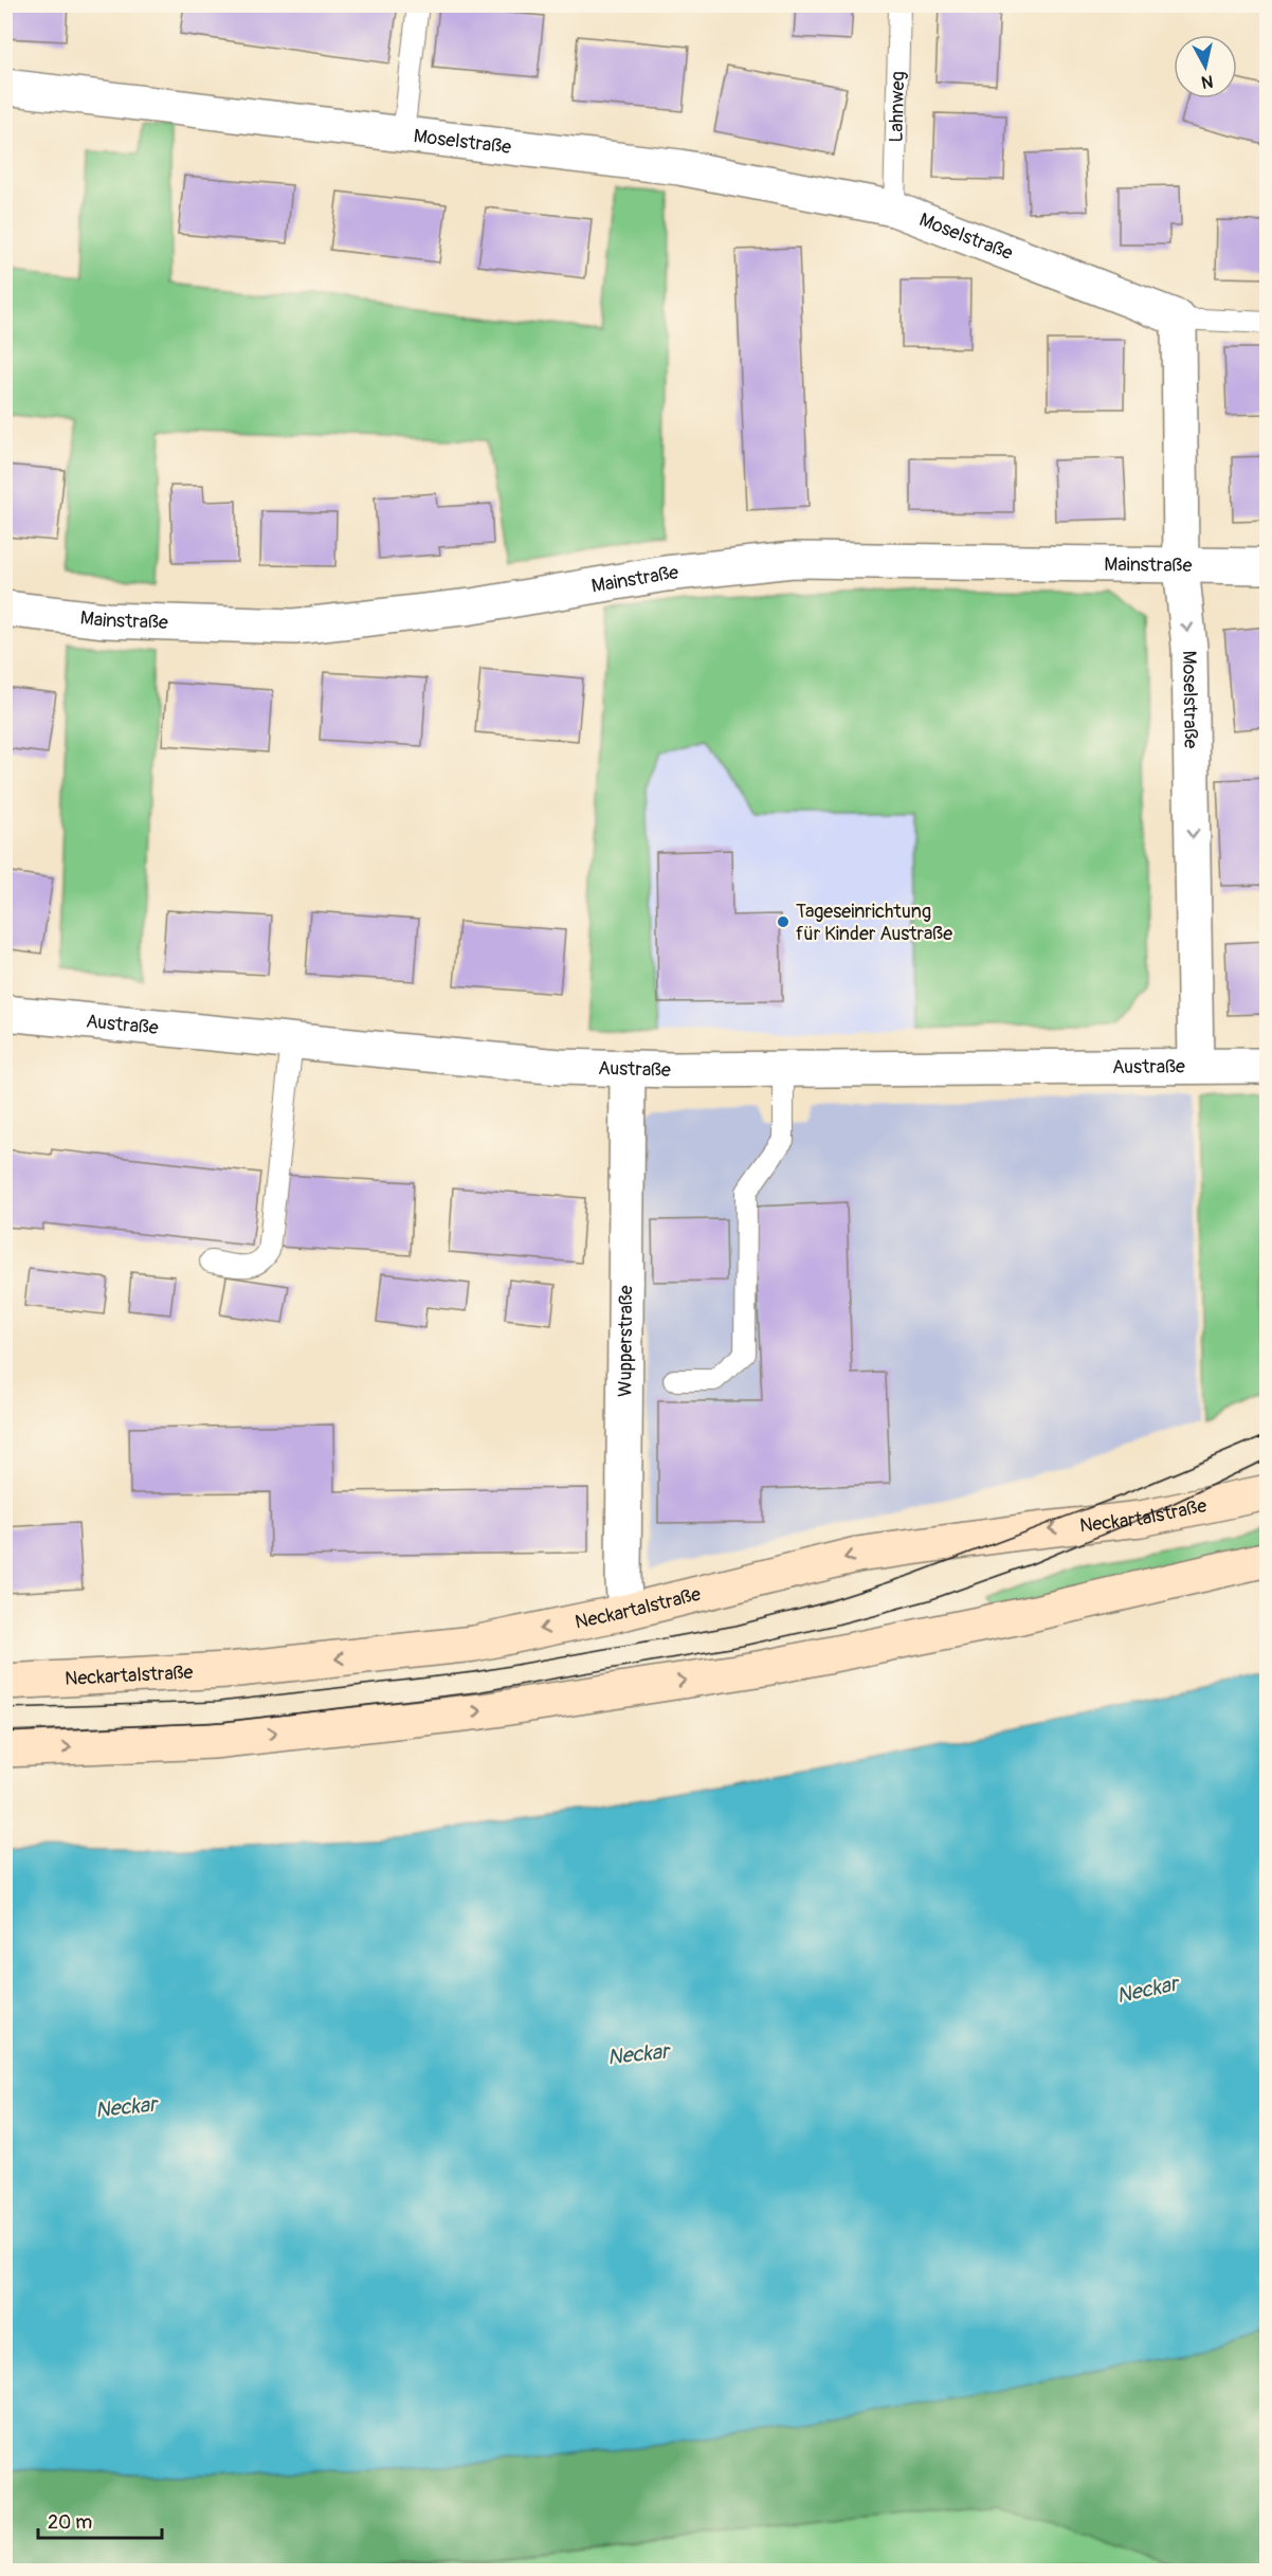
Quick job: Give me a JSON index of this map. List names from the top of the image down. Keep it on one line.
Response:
{"streets":{"main road":["Neckartalstraße"],"street":["Moselstraße","Mainstraße","Austraße","Wupperstraße"],"lane":["Lahnweg"]},"crossings":[["Lahnweg","Moselstraße"],["Moselstraße","Mainstraße"],["Moselstraße","Austraße"],["Austraße","Wupperstraße"],["Wupperstraße","Neckartalstraße"]],"water":["Neckar"],"places":["Tageseinrichtung für Kinder Austraße"],"scale_bar":"20 m","north":"bottom"}
